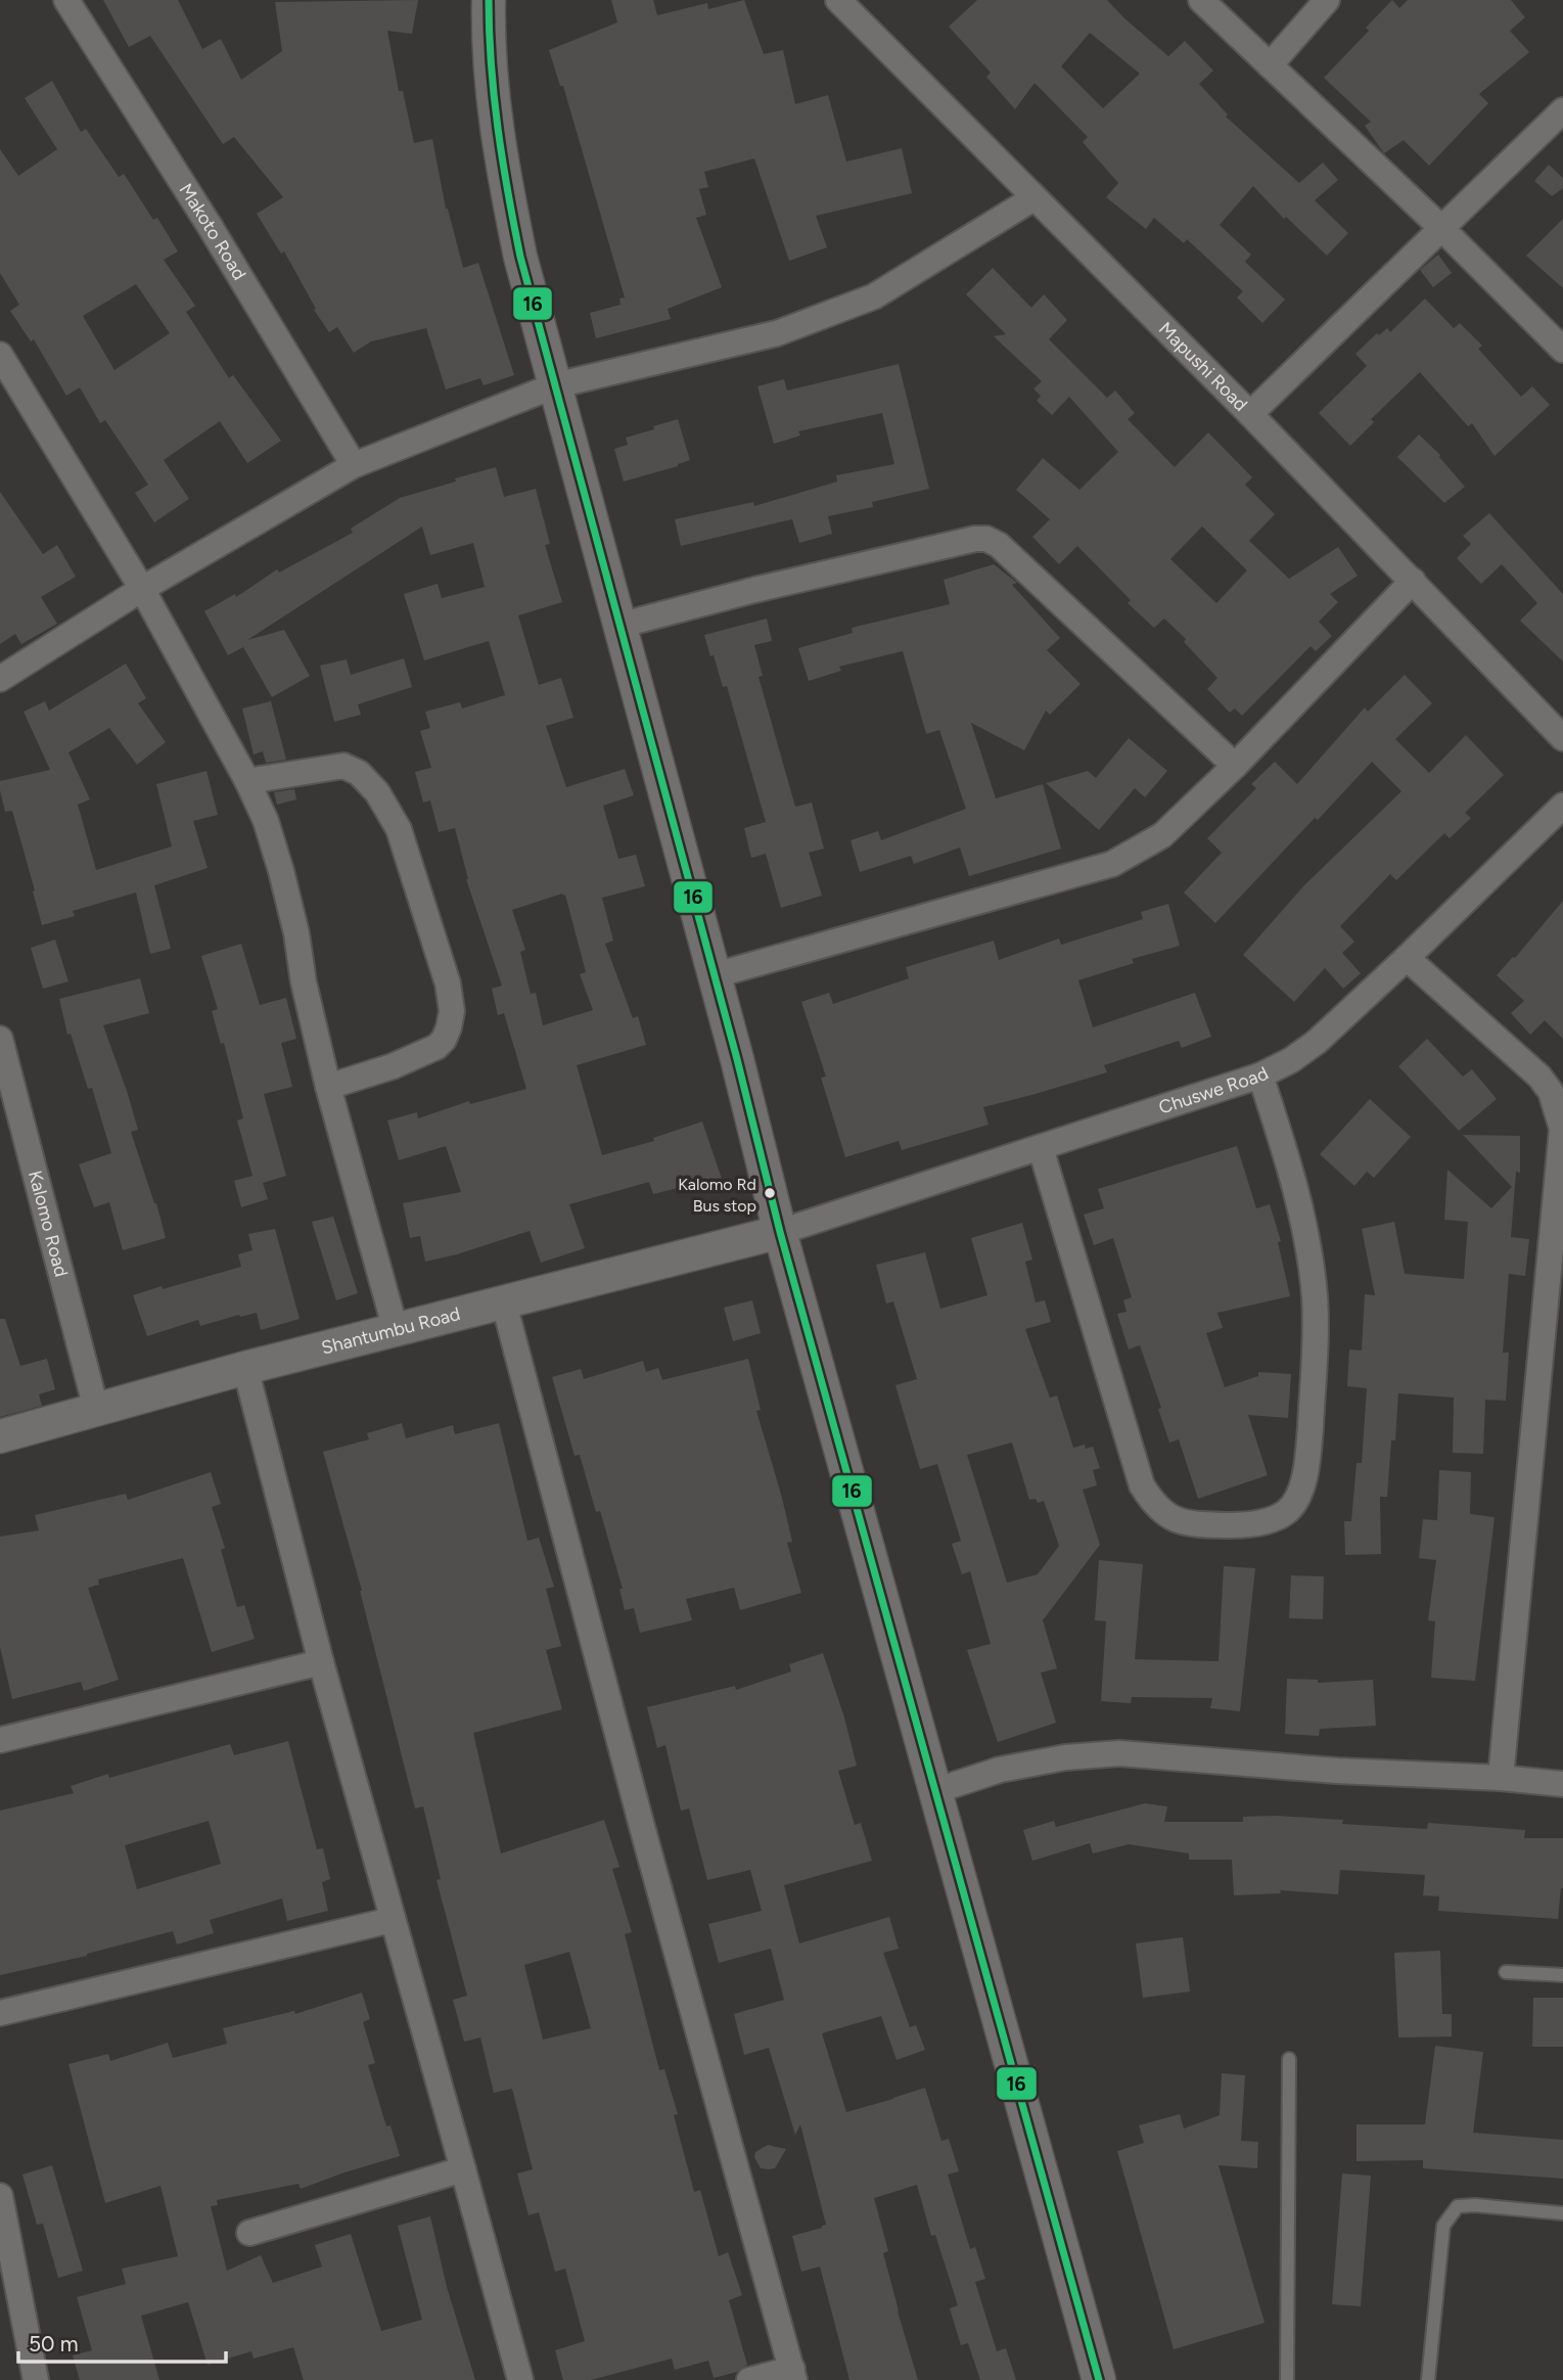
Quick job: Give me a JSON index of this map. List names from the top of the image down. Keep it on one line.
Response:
{"streets":{"street":["Makoto Road","Mapushi Road","Chuswe Road","Kalomo Road","Shantumbu Road"]},"crossings":[["Chuswe Road","Shantumbu Road"],["Kalomo Road","Shantumbu Road"]],"places":["Kalomo Rd Bus stop"],"lines":["transit line 16"],"scale_bar":"50 m"}
